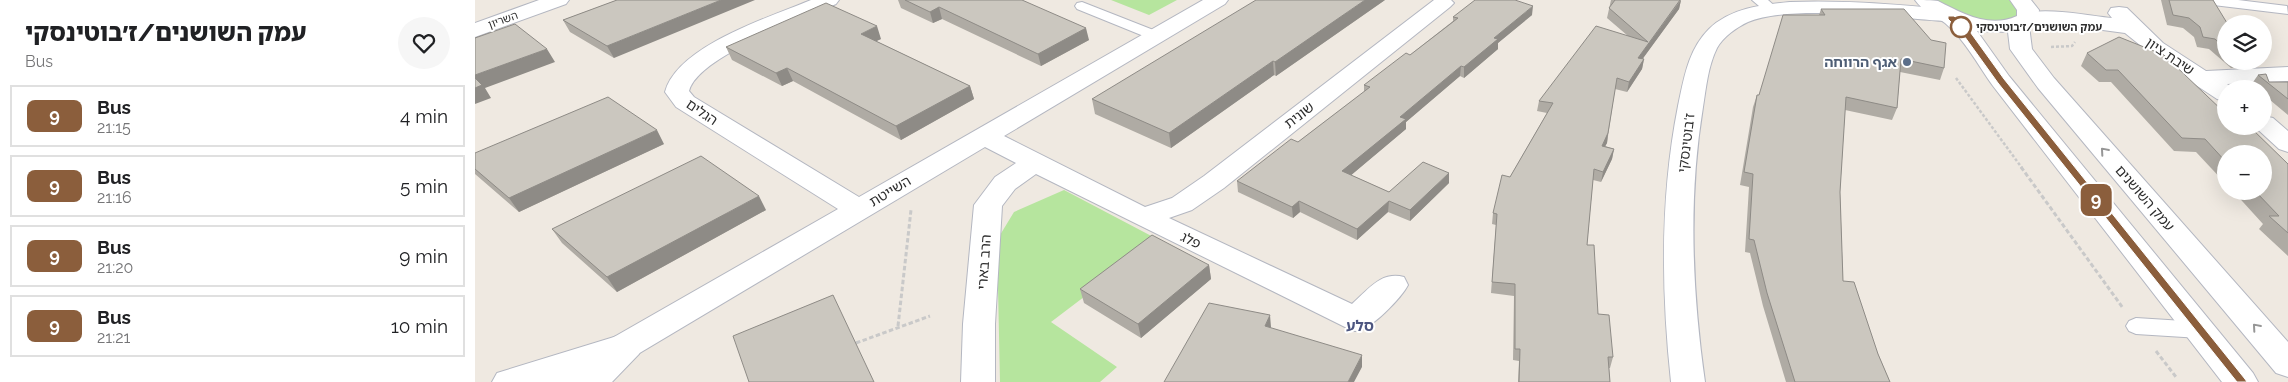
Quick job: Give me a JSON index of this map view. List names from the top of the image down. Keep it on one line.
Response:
{"streets":{"street":["השריון","שיבת ציון","הגלים","שונית","ז'בוטינסקי","השייטת","עמק השושנים","פלג","הרב בארי"]},"crossings":[["הגלים","השייטת"],["שונית","פלג"],["השייטת","פלג"],["פלג","הרב בארי"]],"districts":["סלע"],"places":["עמק השושנים/ז׳בוטינסקי","אגף הרווחה"],"lines":["bus line 9"],"page":{"heading":["עמק השושנים/ז׳בוטינסקי","Bus"],"on_map":"9","map_buttons":["+","−"],"list":[{"mark":"9","name":"Bus","note":"21:15","value":"4 min"},{"mark":"9","name":"Bus","note":"21:16","value":"5 min"},{"mark":"9","name":"Bus","note":"21:20","value":"9 min"},{"mark":"9","name":"Bus","note":"21:21","value":"10 min"}]}}
